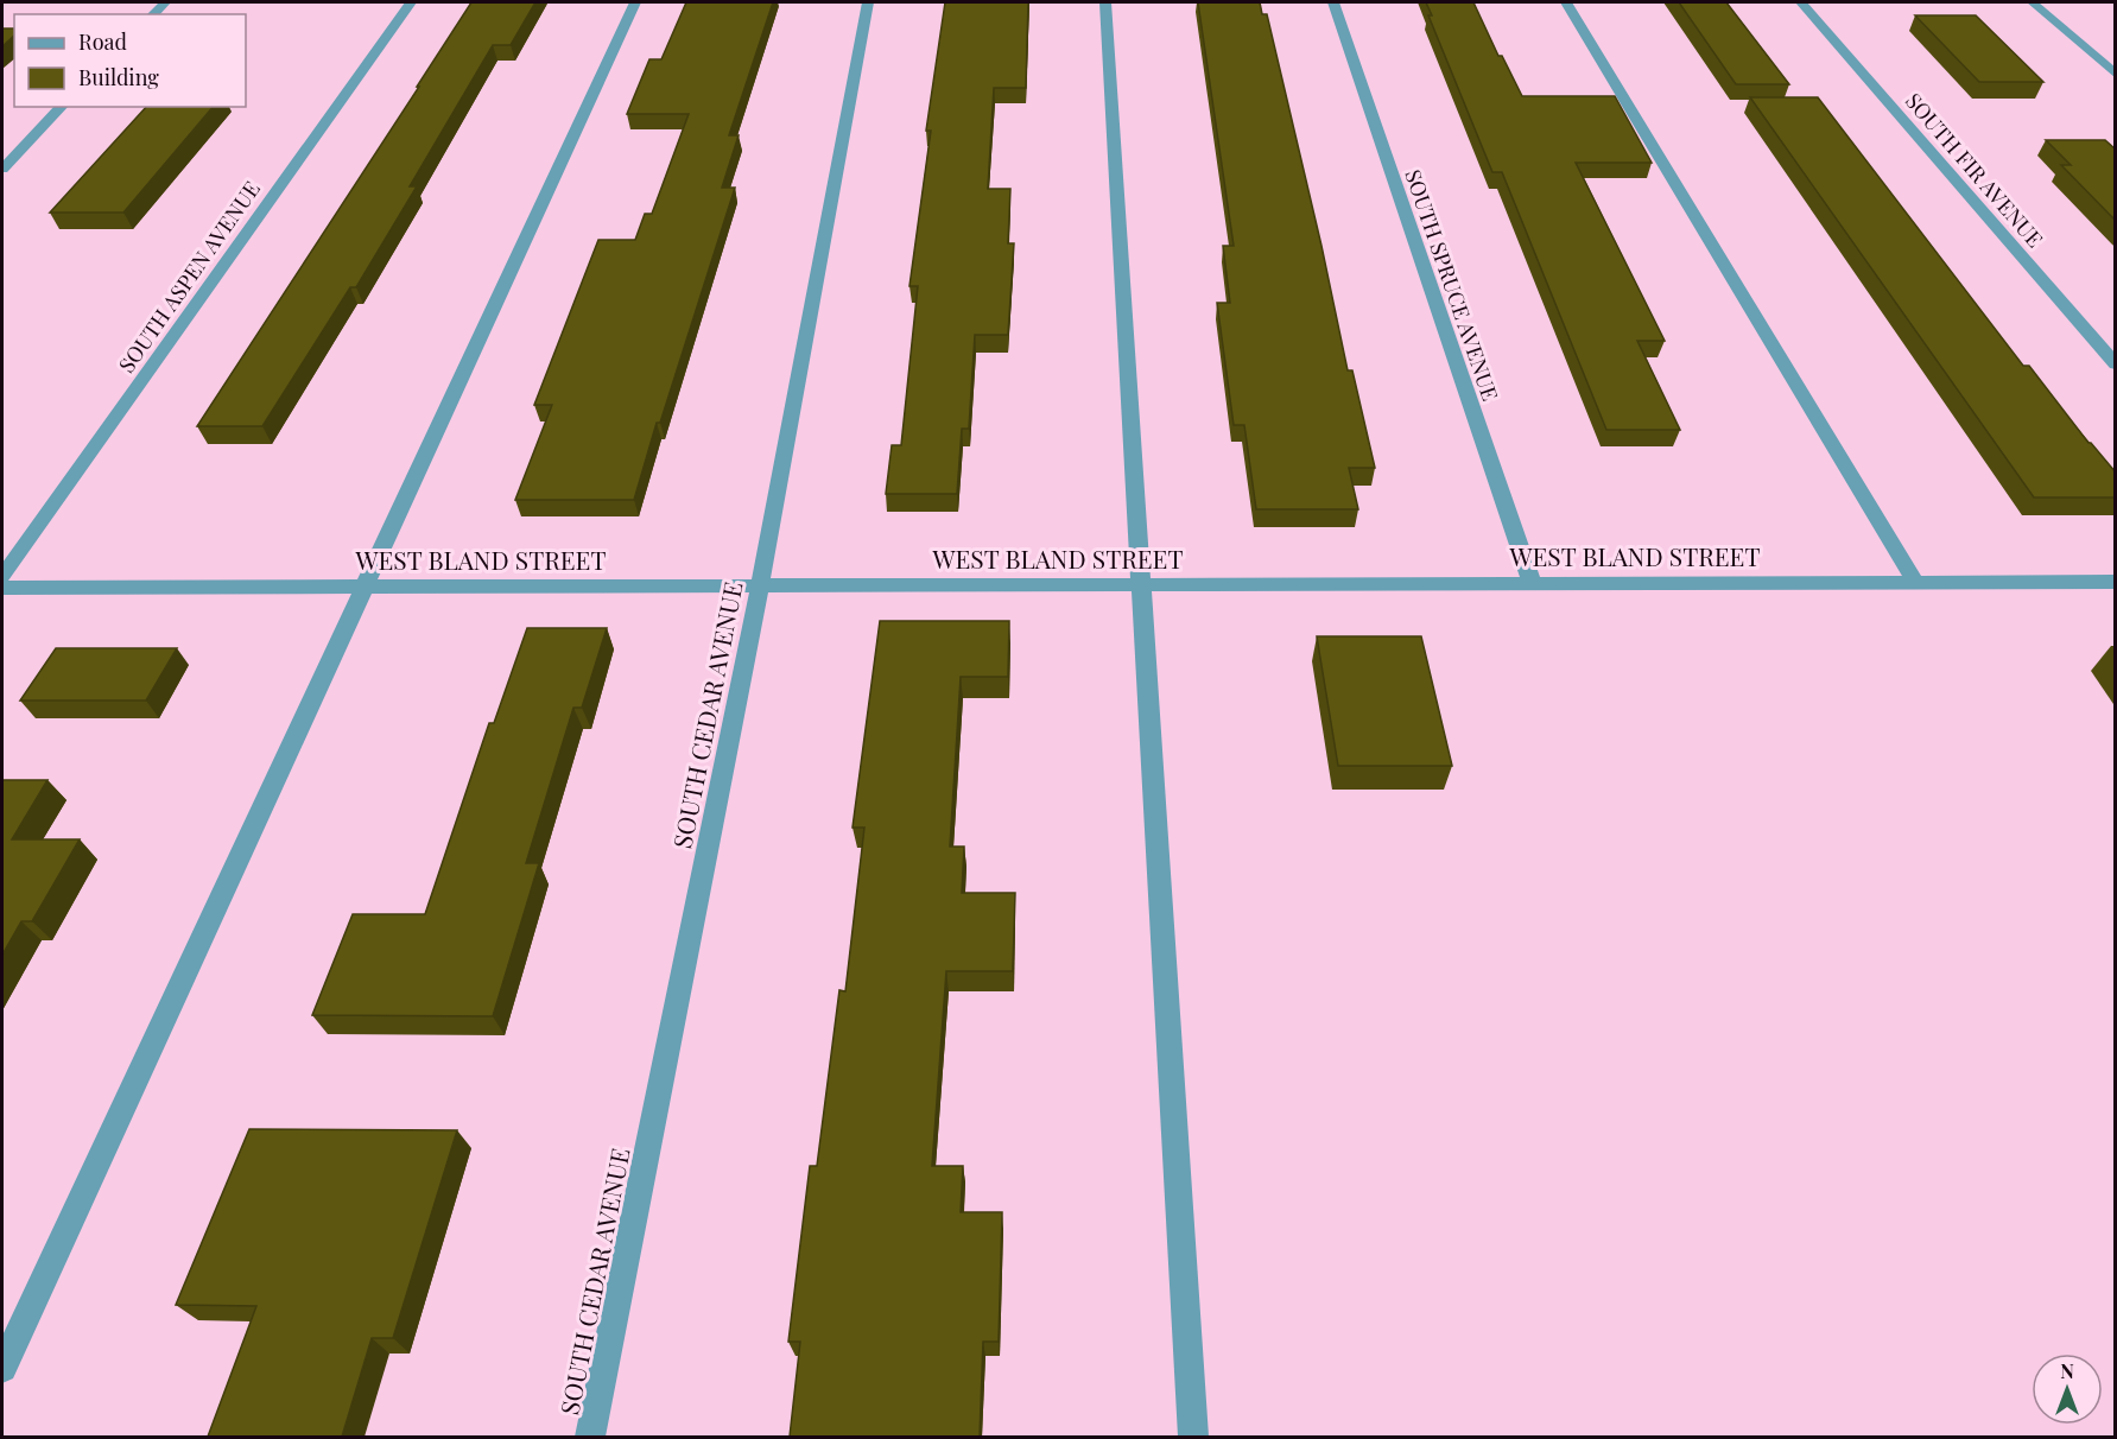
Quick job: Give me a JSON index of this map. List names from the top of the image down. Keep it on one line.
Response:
{"streets":{"street":["SOUTH FIR AVENUE","SOUTH ASPEN AVENUE","SOUTH SPRUCE AVENUE","WEST BLAND STREET","SOUTH CEDAR AVENUE"]},"crossings":[["SOUTH SPRUCE AVENUE","WEST BLAND STREET"],["WEST BLAND STREET","SOUTH CEDAR AVENUE"]],"legend":["Road","Building"],"north":"top"}
